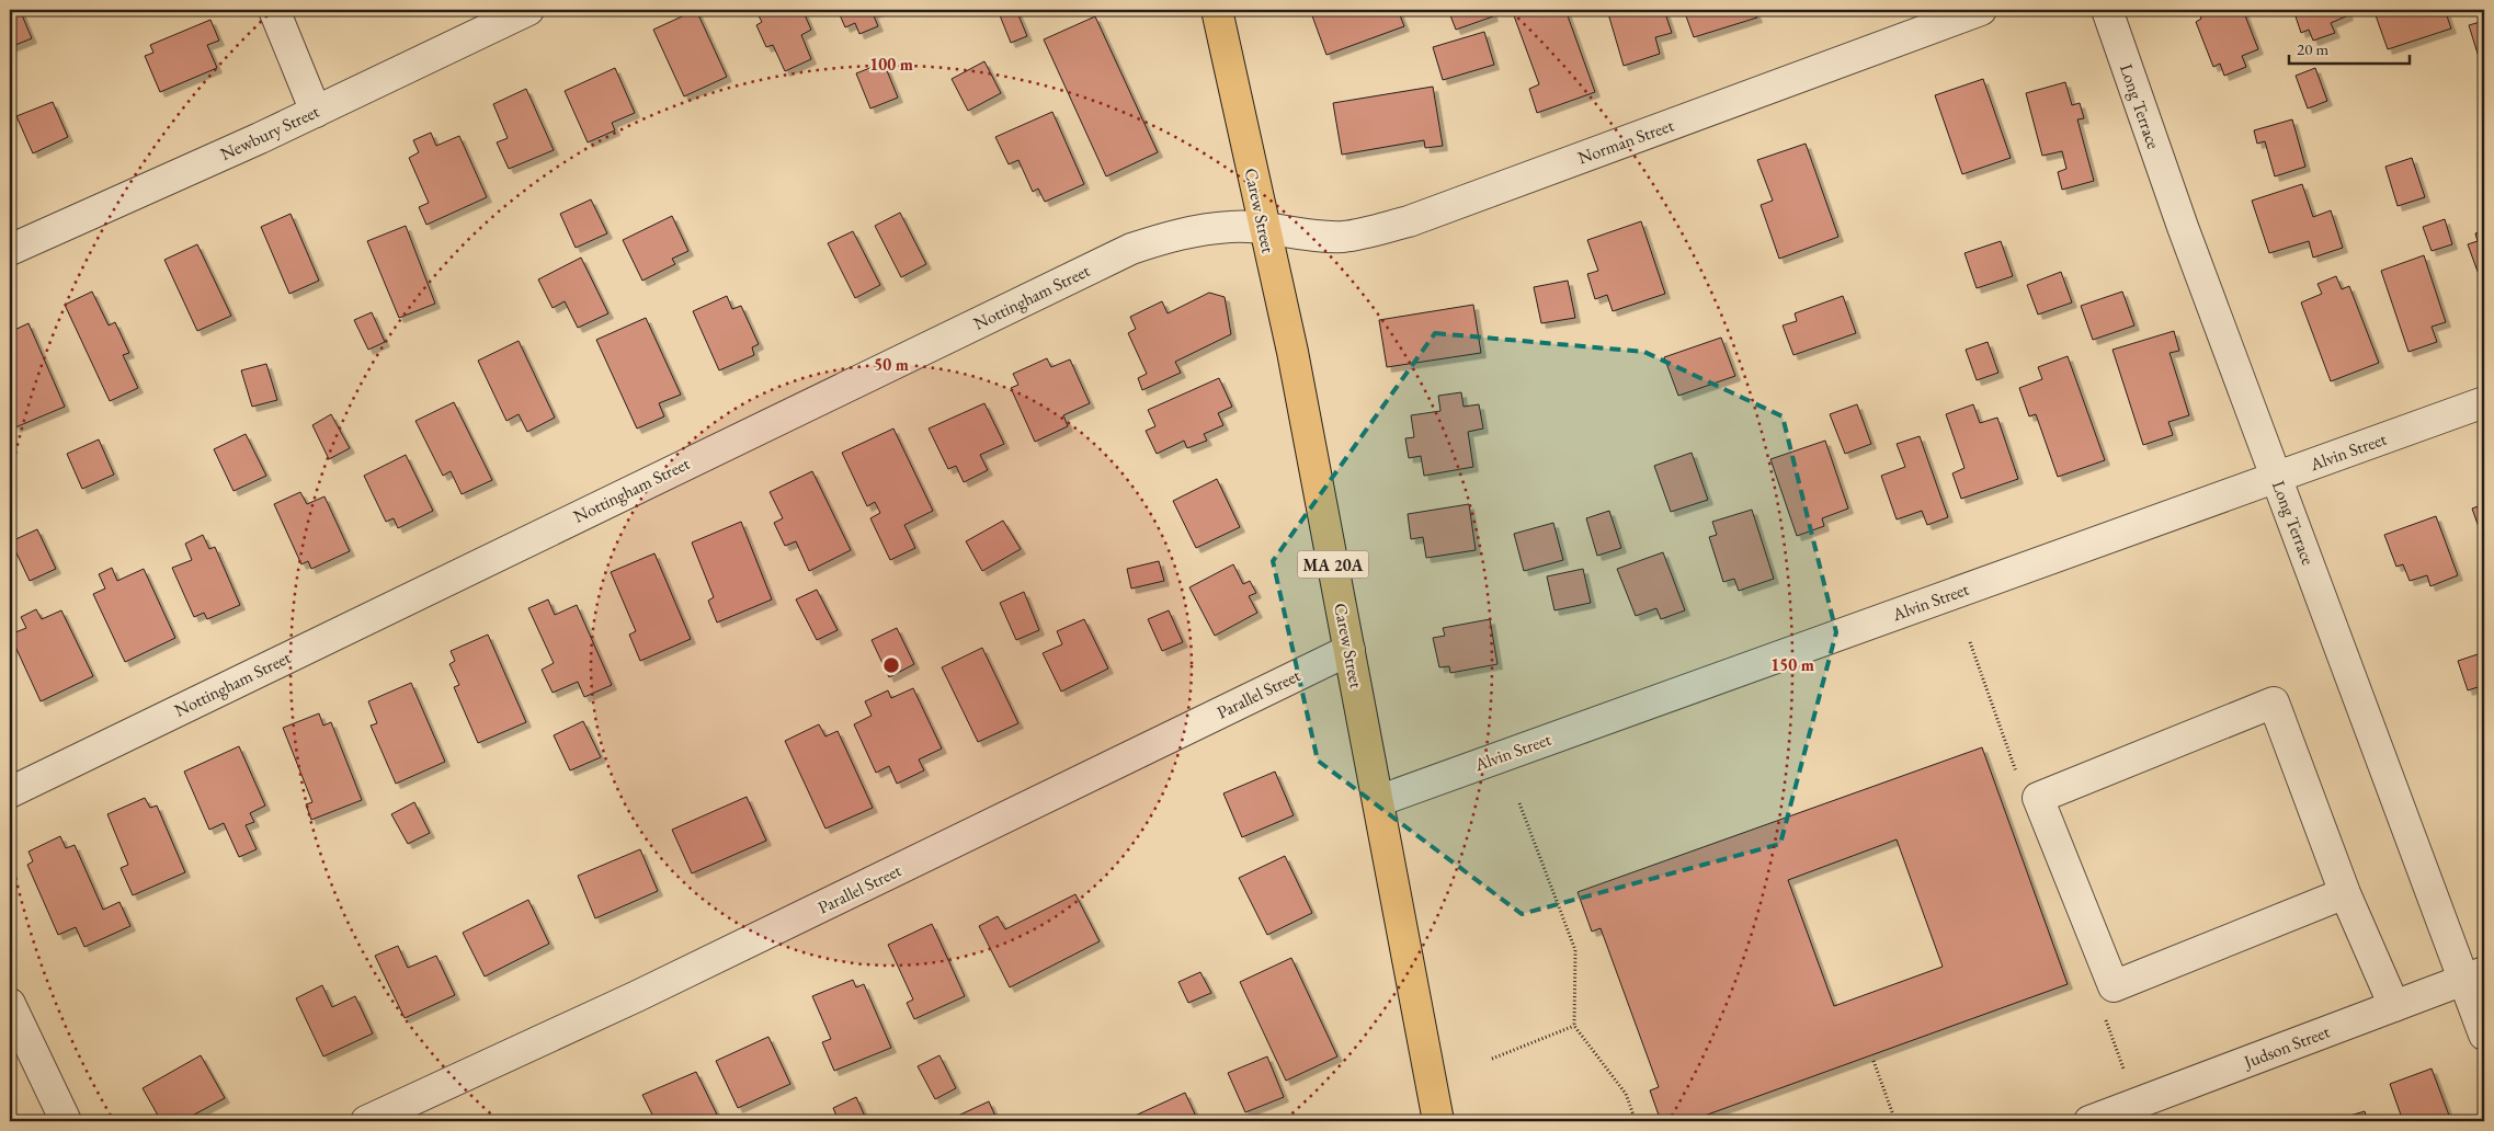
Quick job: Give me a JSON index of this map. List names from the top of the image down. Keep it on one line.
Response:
{"streets":{"main road":["Carew Street","MA 20A"],"street":["Long Terrace","Newbury Street","Norman Street","Nottingham Street","Alvin Street","Parallel Street","Judson Street"]},"crossings":[["Long Terrace","Alvin Street"],["Long Terrace","Judson Street"],["Norman Street","Carew Street"],["Norman Street","Nottingham Street"],["Carew Street","Nottingham Street"],["Carew Street","Alvin Street"],["Carew Street","Parallel Street"]],"scale_bar":"20 m","rings":["100 m","50 m","150 m"]}
